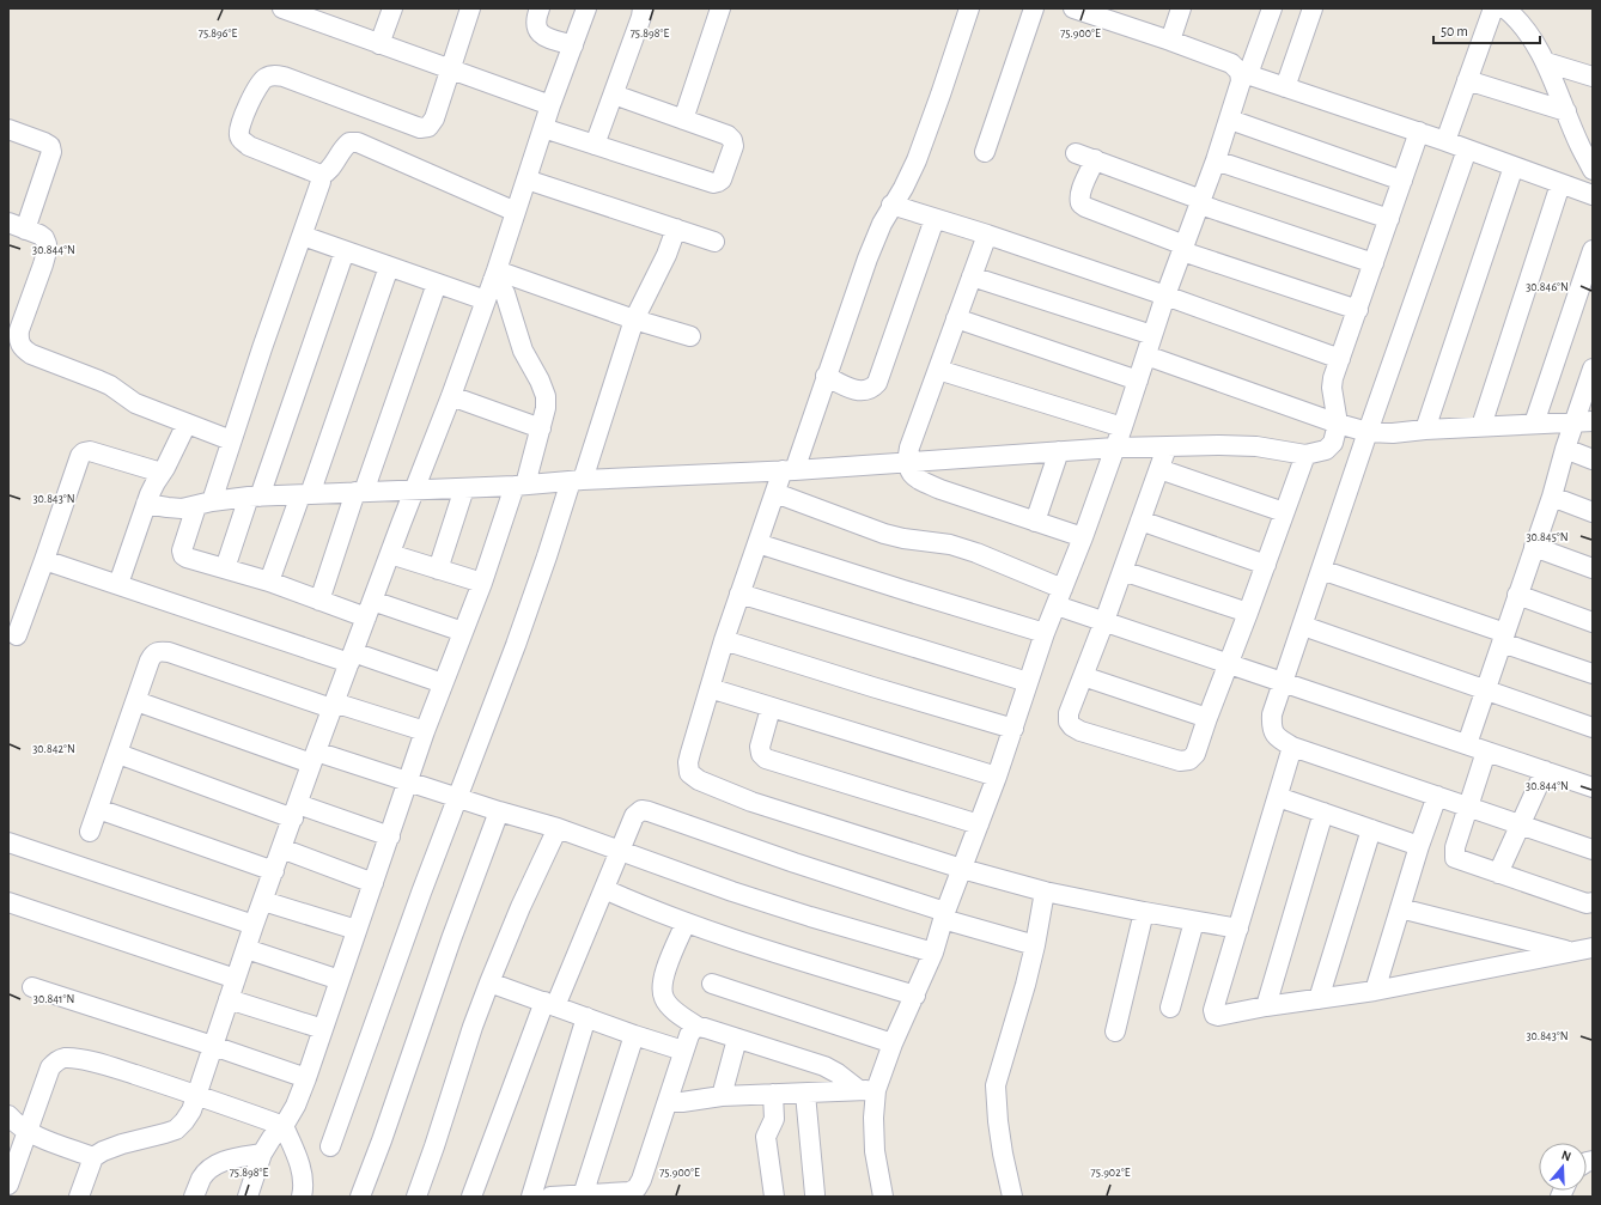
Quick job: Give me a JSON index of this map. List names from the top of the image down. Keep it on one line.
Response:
{"scale_bar":"50 m","north":"top","coordinates":["75.896°E","75.898°E","75.900°E","30.844°N","30.846°N","30.843°N","30.845°N","30.842°N","30.841°N","75.902°E"]}
